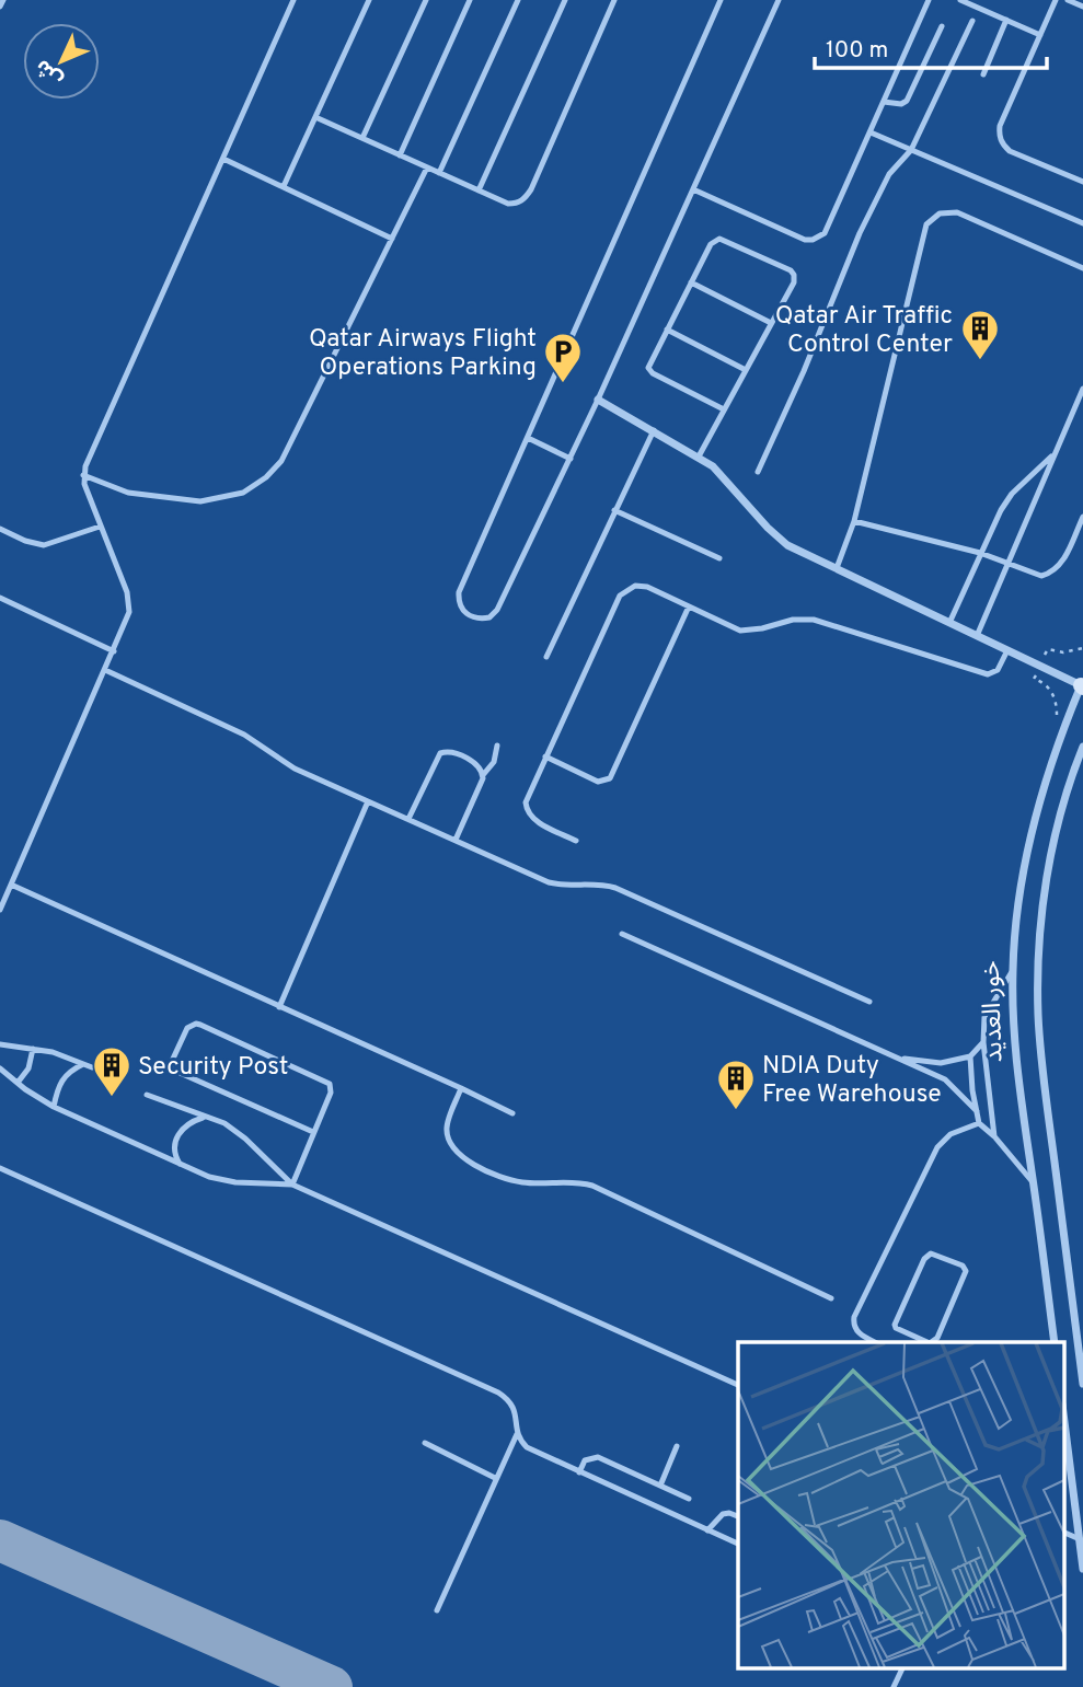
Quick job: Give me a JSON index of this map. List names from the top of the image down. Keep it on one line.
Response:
{"streets":{"street":["خور العديد"]},"places":{"building":["Qatar Air Traffic Control Center","Security Post","NDIA Duty Free Warehouse"],"parking":["Qatar Airways Flight Operations Parking"]},"scale_bar":"100 m","north":"bottom left"}
